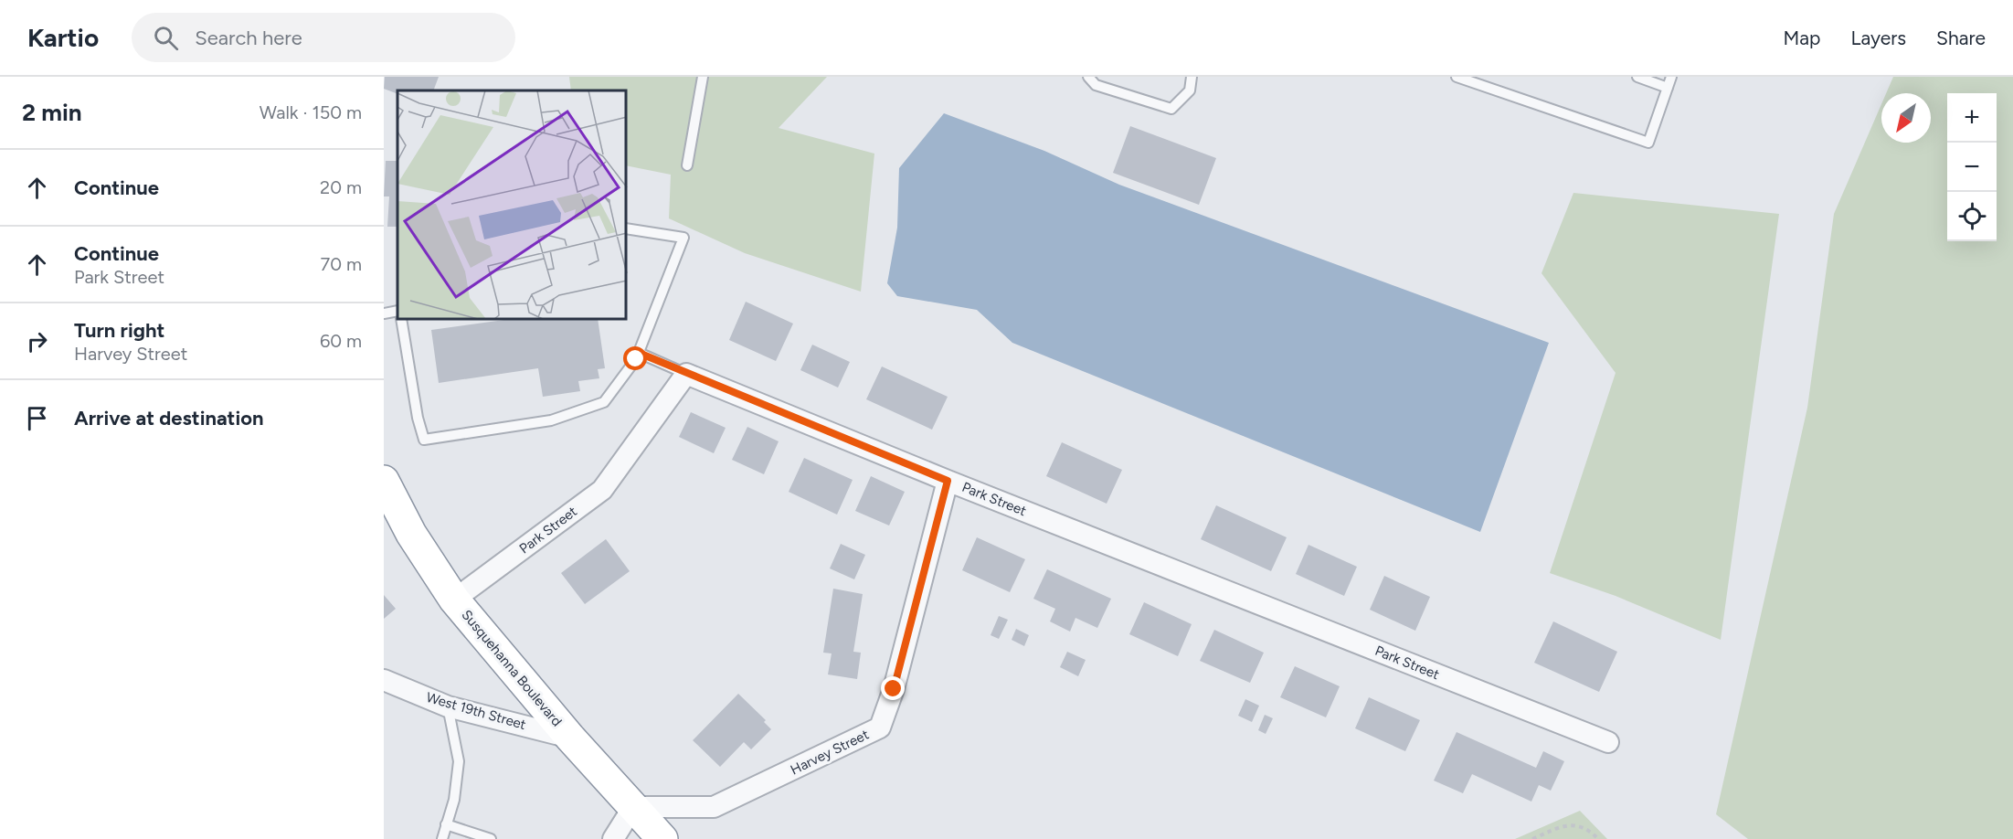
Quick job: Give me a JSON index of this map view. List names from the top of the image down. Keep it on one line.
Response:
{"streets":{"highway":["Susquehanna Boulevard"],"street":["Park Street","West 19th Street","Harvey Street"]},"crossings":[["Park Street","Susquehanna Boulevard"],["Park Street","Harvey Street"],["Susquehanna Boulevard","West 19th Street"],["Susquehanna Boulevard","Harvey Street"]],"north":"bottom left","page":{"header":"Kartio","search":"Search here","nav":["Map","Layers","Share"],"heading":["2 min","Walk · 150 m"],"map_buttons":["+","−"],"list":[["Continue","20 m"],["Continue","Park Street","70 m"],["Turn right","Harvey Street","60 m"],"Arrive at destination"]}}
